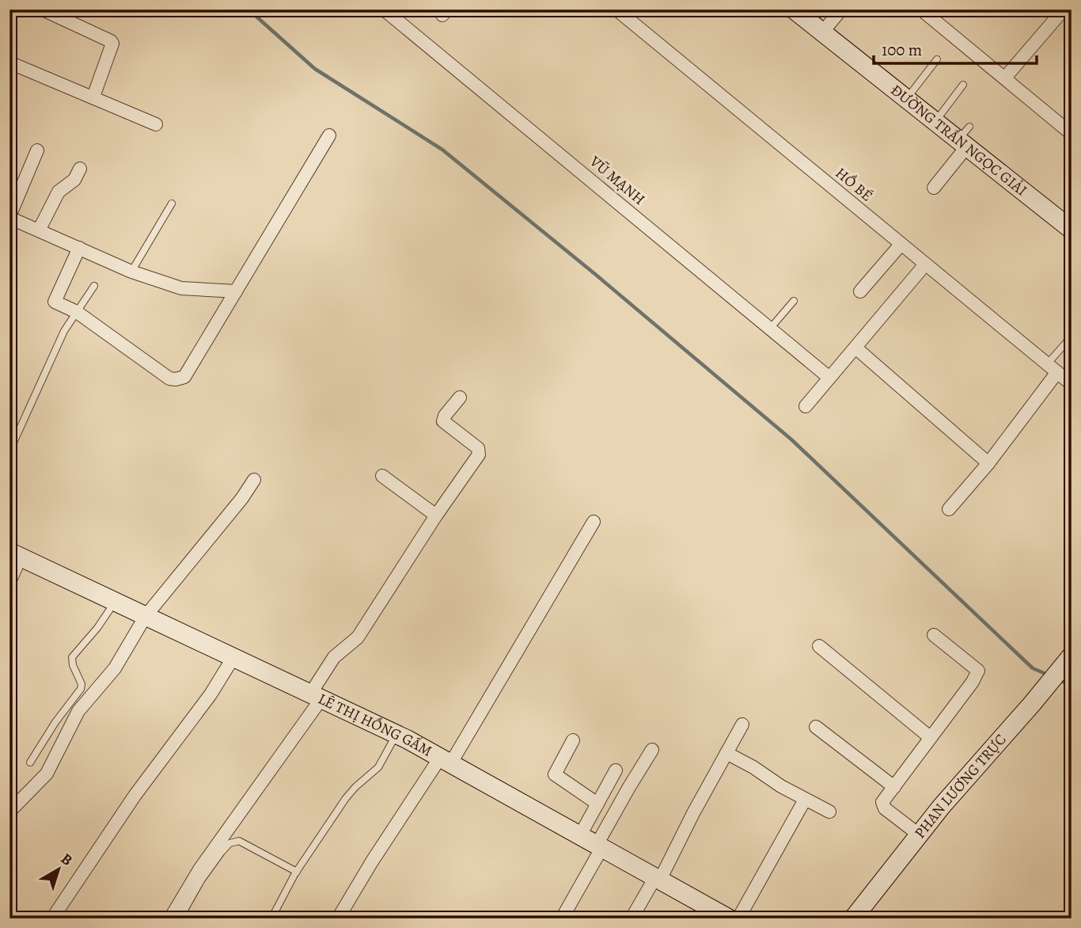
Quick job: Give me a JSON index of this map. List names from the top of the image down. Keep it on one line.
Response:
{"streets":{"main road":["ĐƯỜNG TRẦN NGỌC GIẢI","LÊ THỊ HỒNG GẤM","PHAN LƯƠNG TRỰC"],"street":["VŨ MẠNH","HỒ BÉ"]},"scale_bar":"100 m","north":"top right"}
